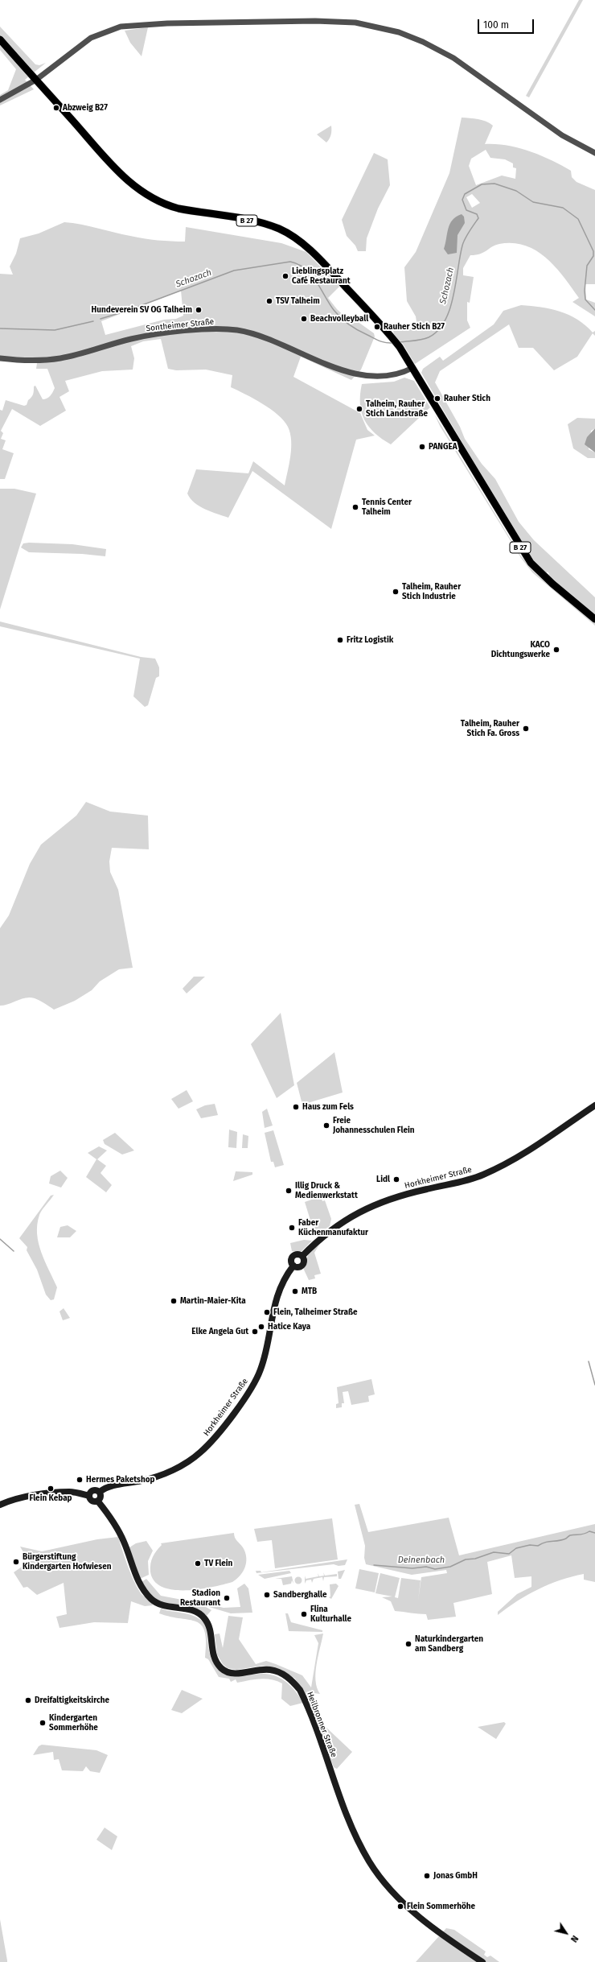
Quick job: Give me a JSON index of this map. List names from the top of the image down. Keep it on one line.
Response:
{"streets":{"main road":["B 27","Horkheimer Straße","Heilbronner Straße"],"street":["Sontheimer Straße"]},"crossings":[["B 27","Sontheimer Straße"],["Horkheimer Straße","Heilbronner Straße"]],"water":["Schozach","Deinenbach"],"places":["Abzweig B27","Lieblingsplatz Café Restaurant","TSV Talheim","Hundeverein SV OG Talheim","Beachvolleyball","Rauher Stich B27","Rauher Stich","Talheim, Rauher Stich Landstraße","PANGEA","Tennis Center Talheim","Talheim, Rauher Stich Industrie","Fritz Logistik","KACO Dichtungswerke","Talheim, Rauher Stich Fa. Gross","Haus zum Fels","Freie Johannesschulen Flein","Lidl","Illig Druck & Medienwerkstatt","Faber Küchenmanufaktur","MTB","Martin-Maier-Kita","Flein, Talheimer Straße","Hatice Kaya","Elke Angela Gut","Hermes Paketshop","Flein Kebap","Bürgerstiftung Kindergarten Hofwiesen","TV Flein","Sandberghalle","Stadion Restaurant","Flina Kulturhalle","Naturkindergarten am Sandberg","Dreifaltigkeitskirche","Kindergarten Sommerhöhe","Jonas GmbH","Flein Sommerhöhe"],"scale_bar":"100 m","north":"bottom right"}
